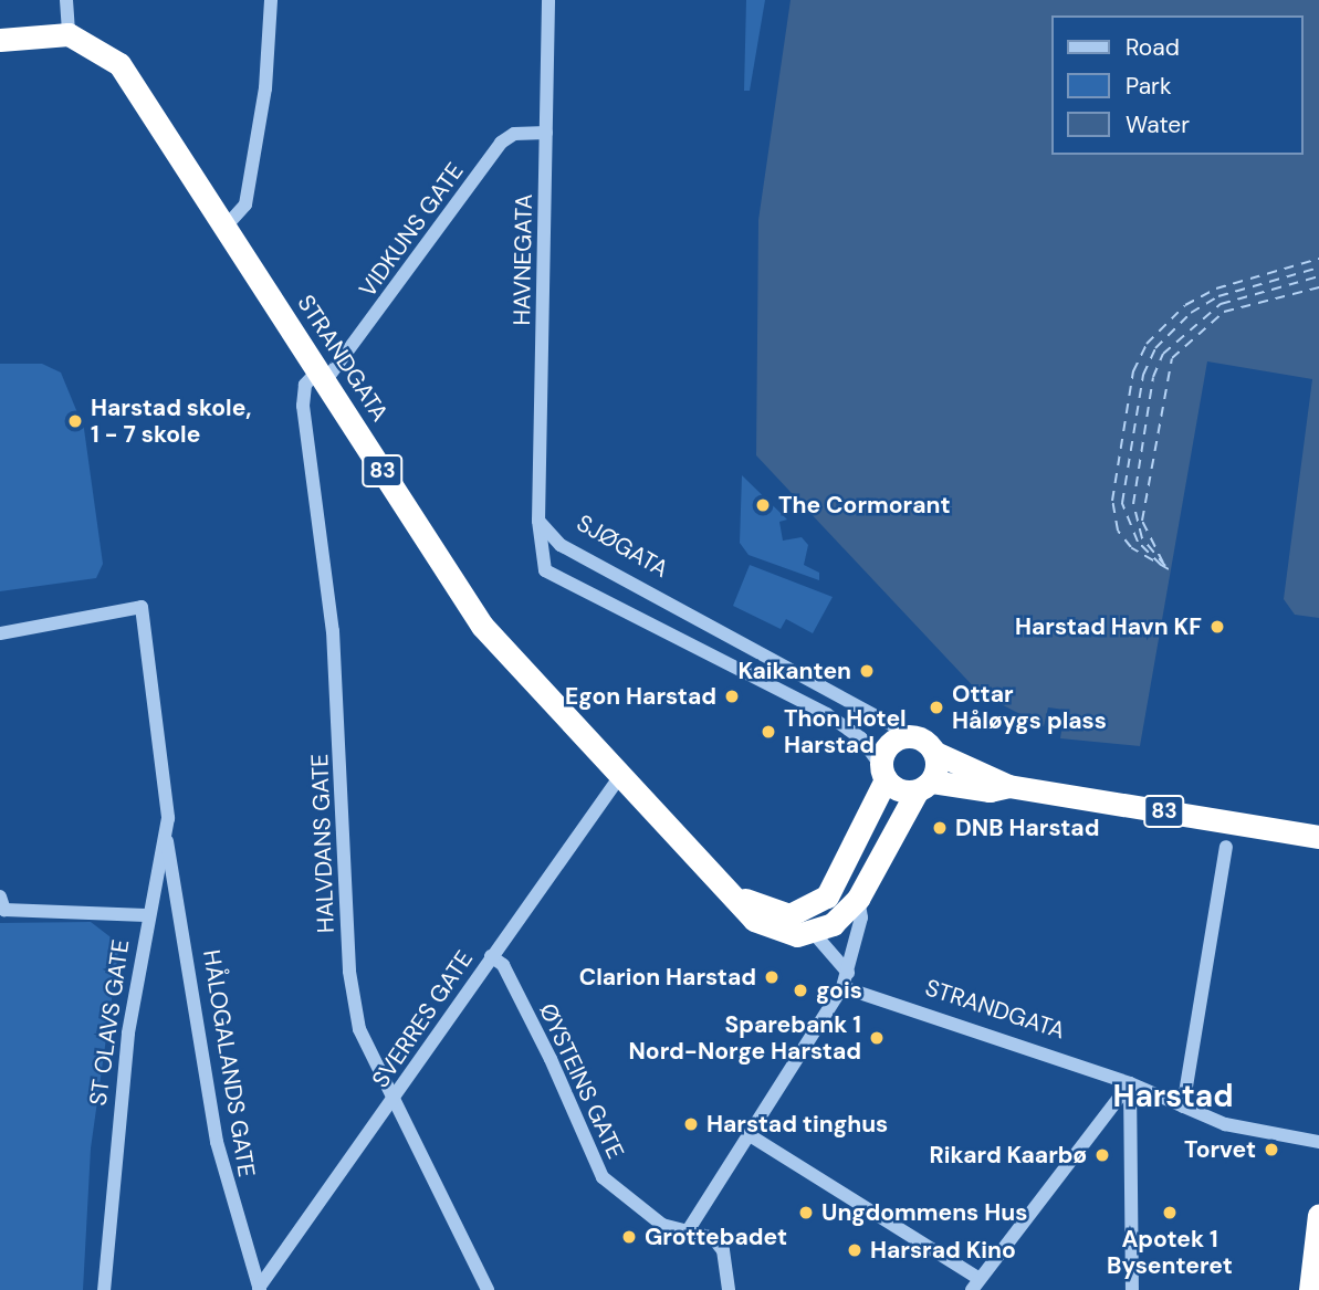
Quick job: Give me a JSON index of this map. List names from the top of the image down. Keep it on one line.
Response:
{"streets":{"highway":["STRANDGATA","83"],"street":["VIDKUNS GATE","HAVNEGATA","SJØGATA","HALVDANS GATE","SVERRES GATE","ST OLAVS GATE","HÅLOGALANDS GATE","ØYSTEINS GATE"]},"crossings":[["VIDKUNS GATE","HAVNEGATA"],["VIDKUNS GATE","STRANDGATA"],["VIDKUNS GATE","HALVDANS GATE"],["HAVNEGATA","SJØGATA"],["STRANDGATA","83"],["STRANDGATA","HALVDANS GATE"],["STRANDGATA","SVERRES GATE"],["83","SJØGATA"],["HALVDANS GATE","SVERRES GATE"],["SVERRES GATE","HÅLOGALANDS GATE"],["SVERRES GATE","ØYSTEINS GATE"],["ST OLAVS GATE","HÅLOGALANDS GATE"]],"districts":["Harstad"],"places":["Harstad skole, 1 - 7 skole","The Cormorant","Harstad Havn KF","Kaikanten","Egon Harstad","Ottar Håløygs plass","Thon Hotel Harstad","DNB Harstad","Clarion Harstad","gois","Sparebank 1 Nord-Norge Harstad","Harstad tinghus","Torvet","Rikard Kaarbø","Ungdommens Hus","Apotek 1 Bysenteret","Grottebadet","Harsrad Kino"],"legend":["Road","Park","Water"]}
